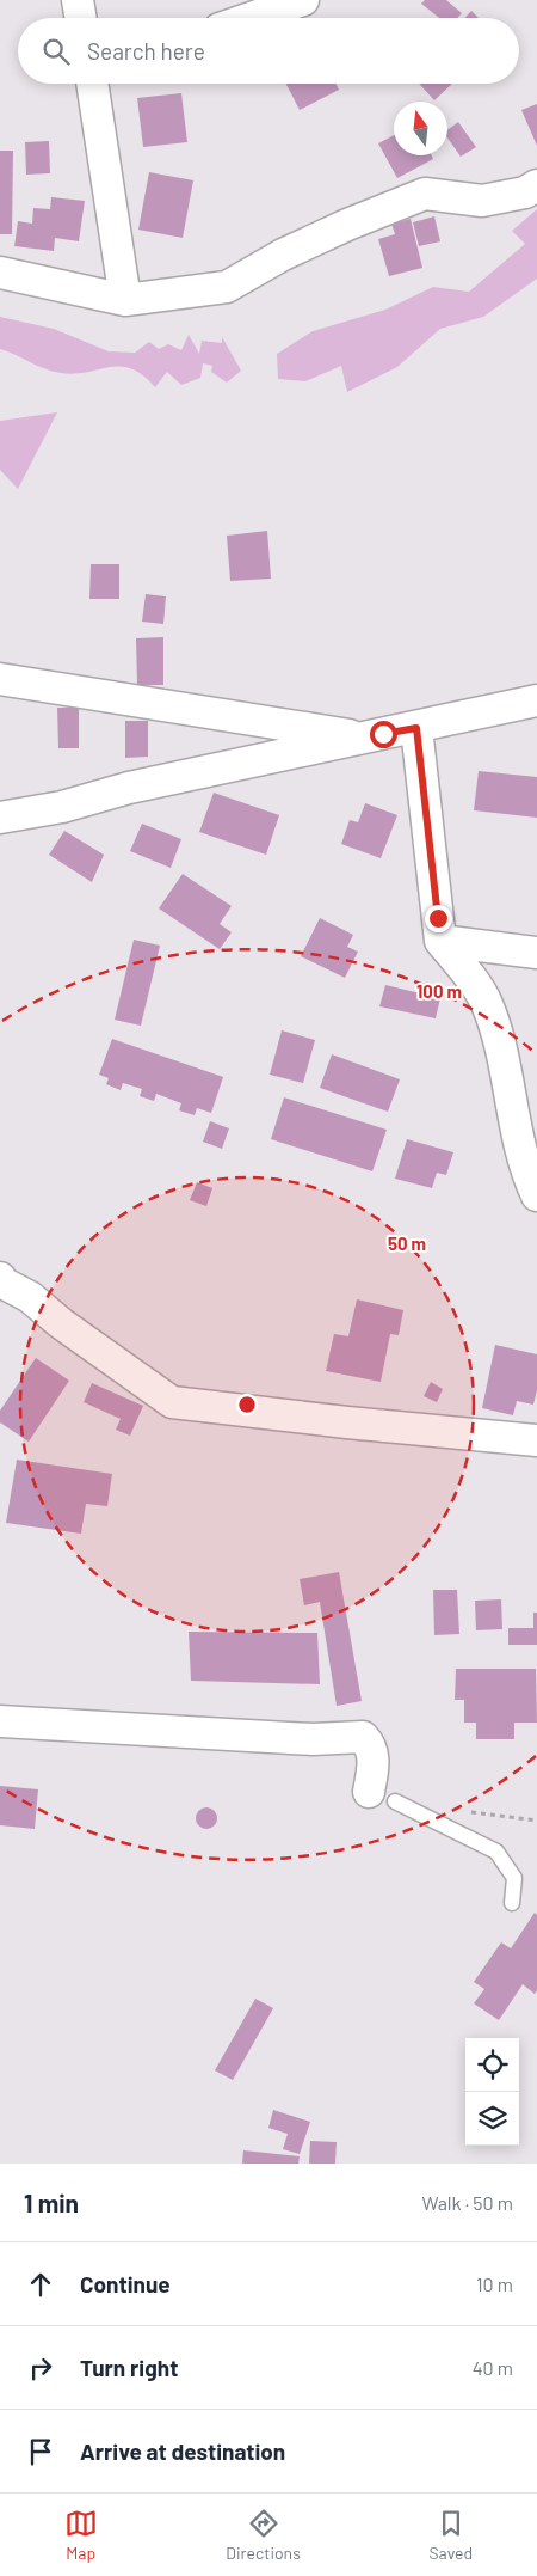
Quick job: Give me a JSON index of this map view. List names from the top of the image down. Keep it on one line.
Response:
{"north":"top","page":{"search":"Search here","heading":["1 min","Walk · 50 m"],"list":[["Continue","10 m"],["Turn right","40 m"],"Arrive at destination"],"nav":["Map","Directions","Saved"]},"rings":["100 m","50 m"]}
